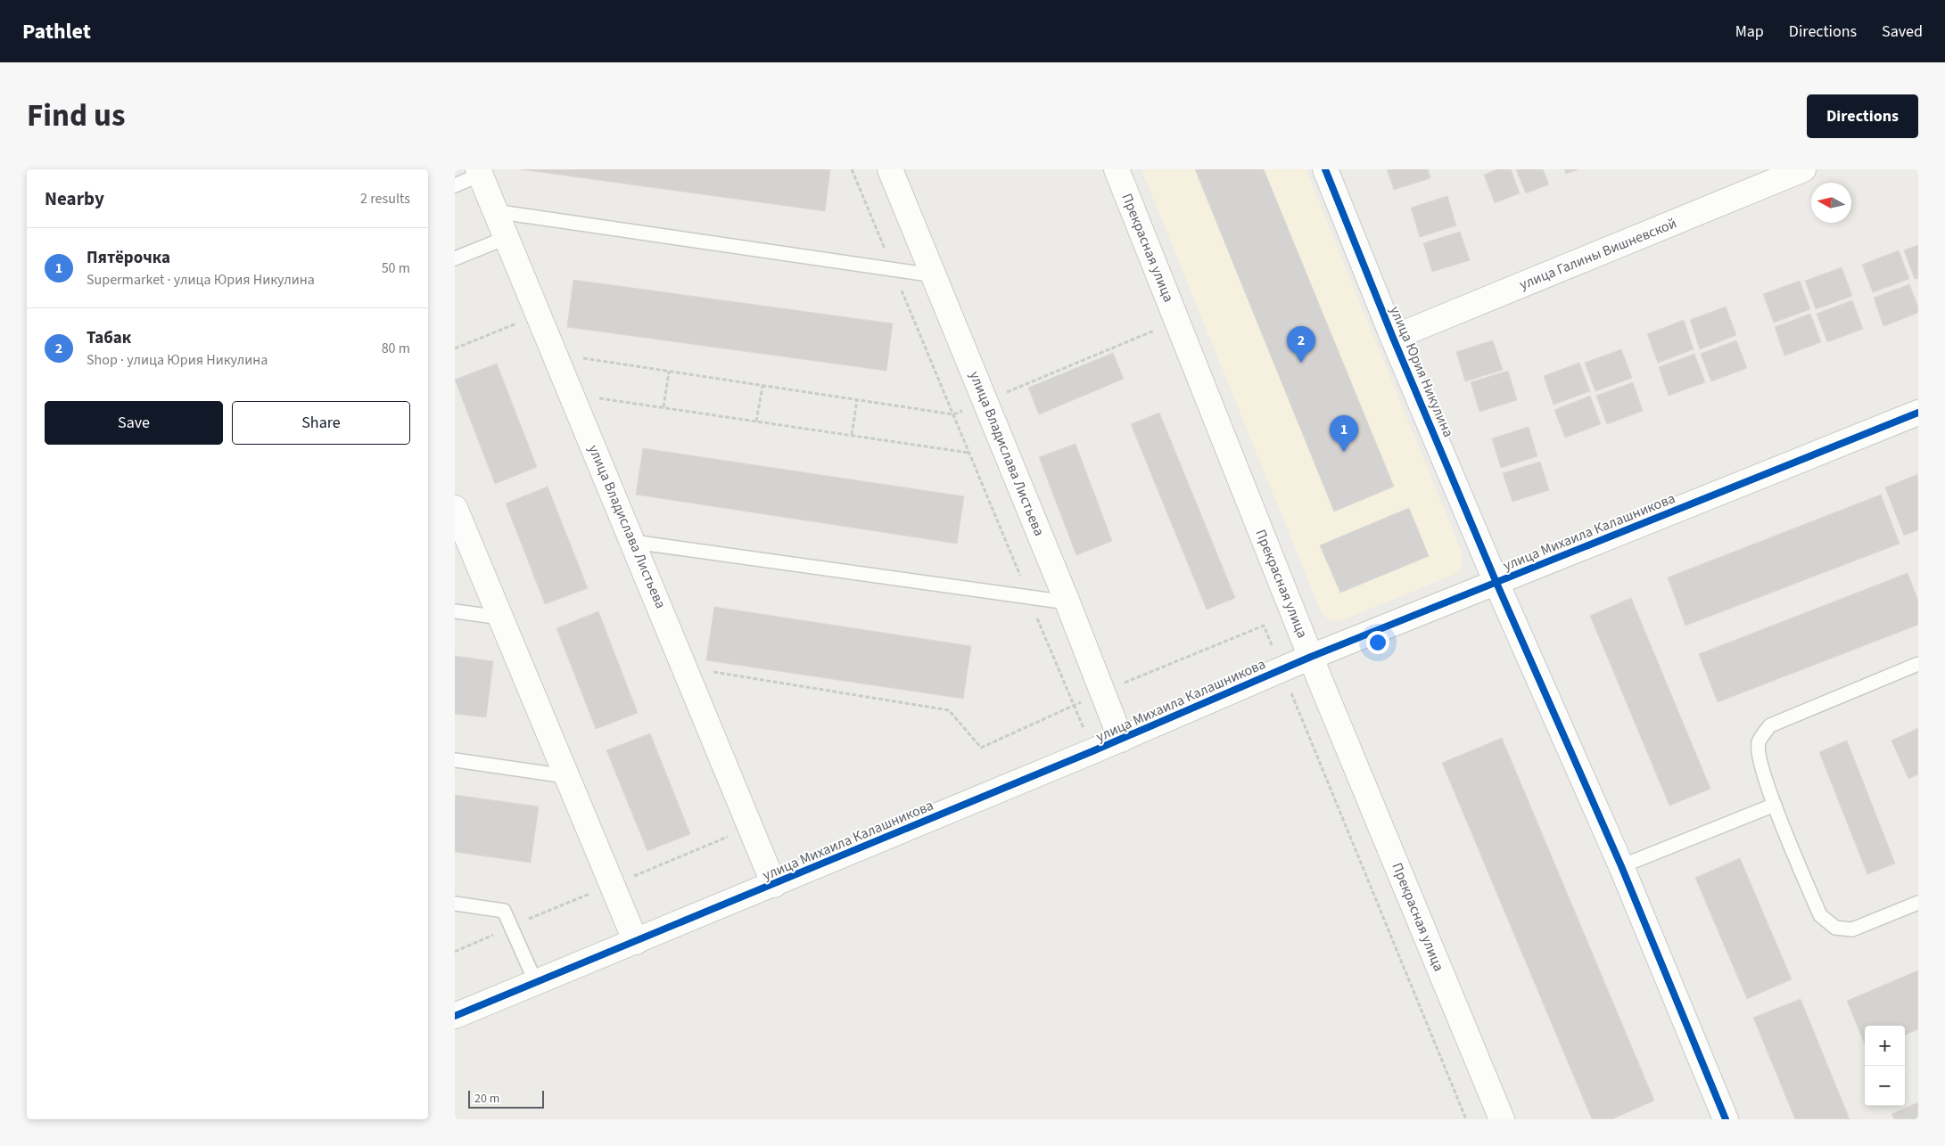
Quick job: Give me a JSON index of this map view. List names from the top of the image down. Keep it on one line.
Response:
{"streets":{"street":["Прекрасная улица","улица Галины Вишневской","улица Юрия Никулина","улица Владислава Листьева","улица Михаила Калашникова"]},"crossings":[["Прекрасная улица","улица Михаила Калашникова"],["улица Галины Вишневской","улица Юрия Никулина"],["улица Юрия Никулина","улица Михаила Калашникова"],["улица Владислава Листьева","улица Михаила Калашникова"]],"scale_bar":"20 m","north":"left","page":{"header":"Pathlet","nav":["Map","Directions","Saved"],"title":"Find us","buttons":["Directions",["Save","Share"]],"heading":["Nearby","2 results"],"list":[{"mark":"1","name":"Пятёрочка","note":"Supermarket · улица Юрия Никулина","value":"50 m"},{"mark":"2","name":"Табак","note":"Shop · улица Юрия Никулина","value":"80 m"}],"pins":["2","1"],"map_buttons":["+","−"],"scale":"20 m"}}
